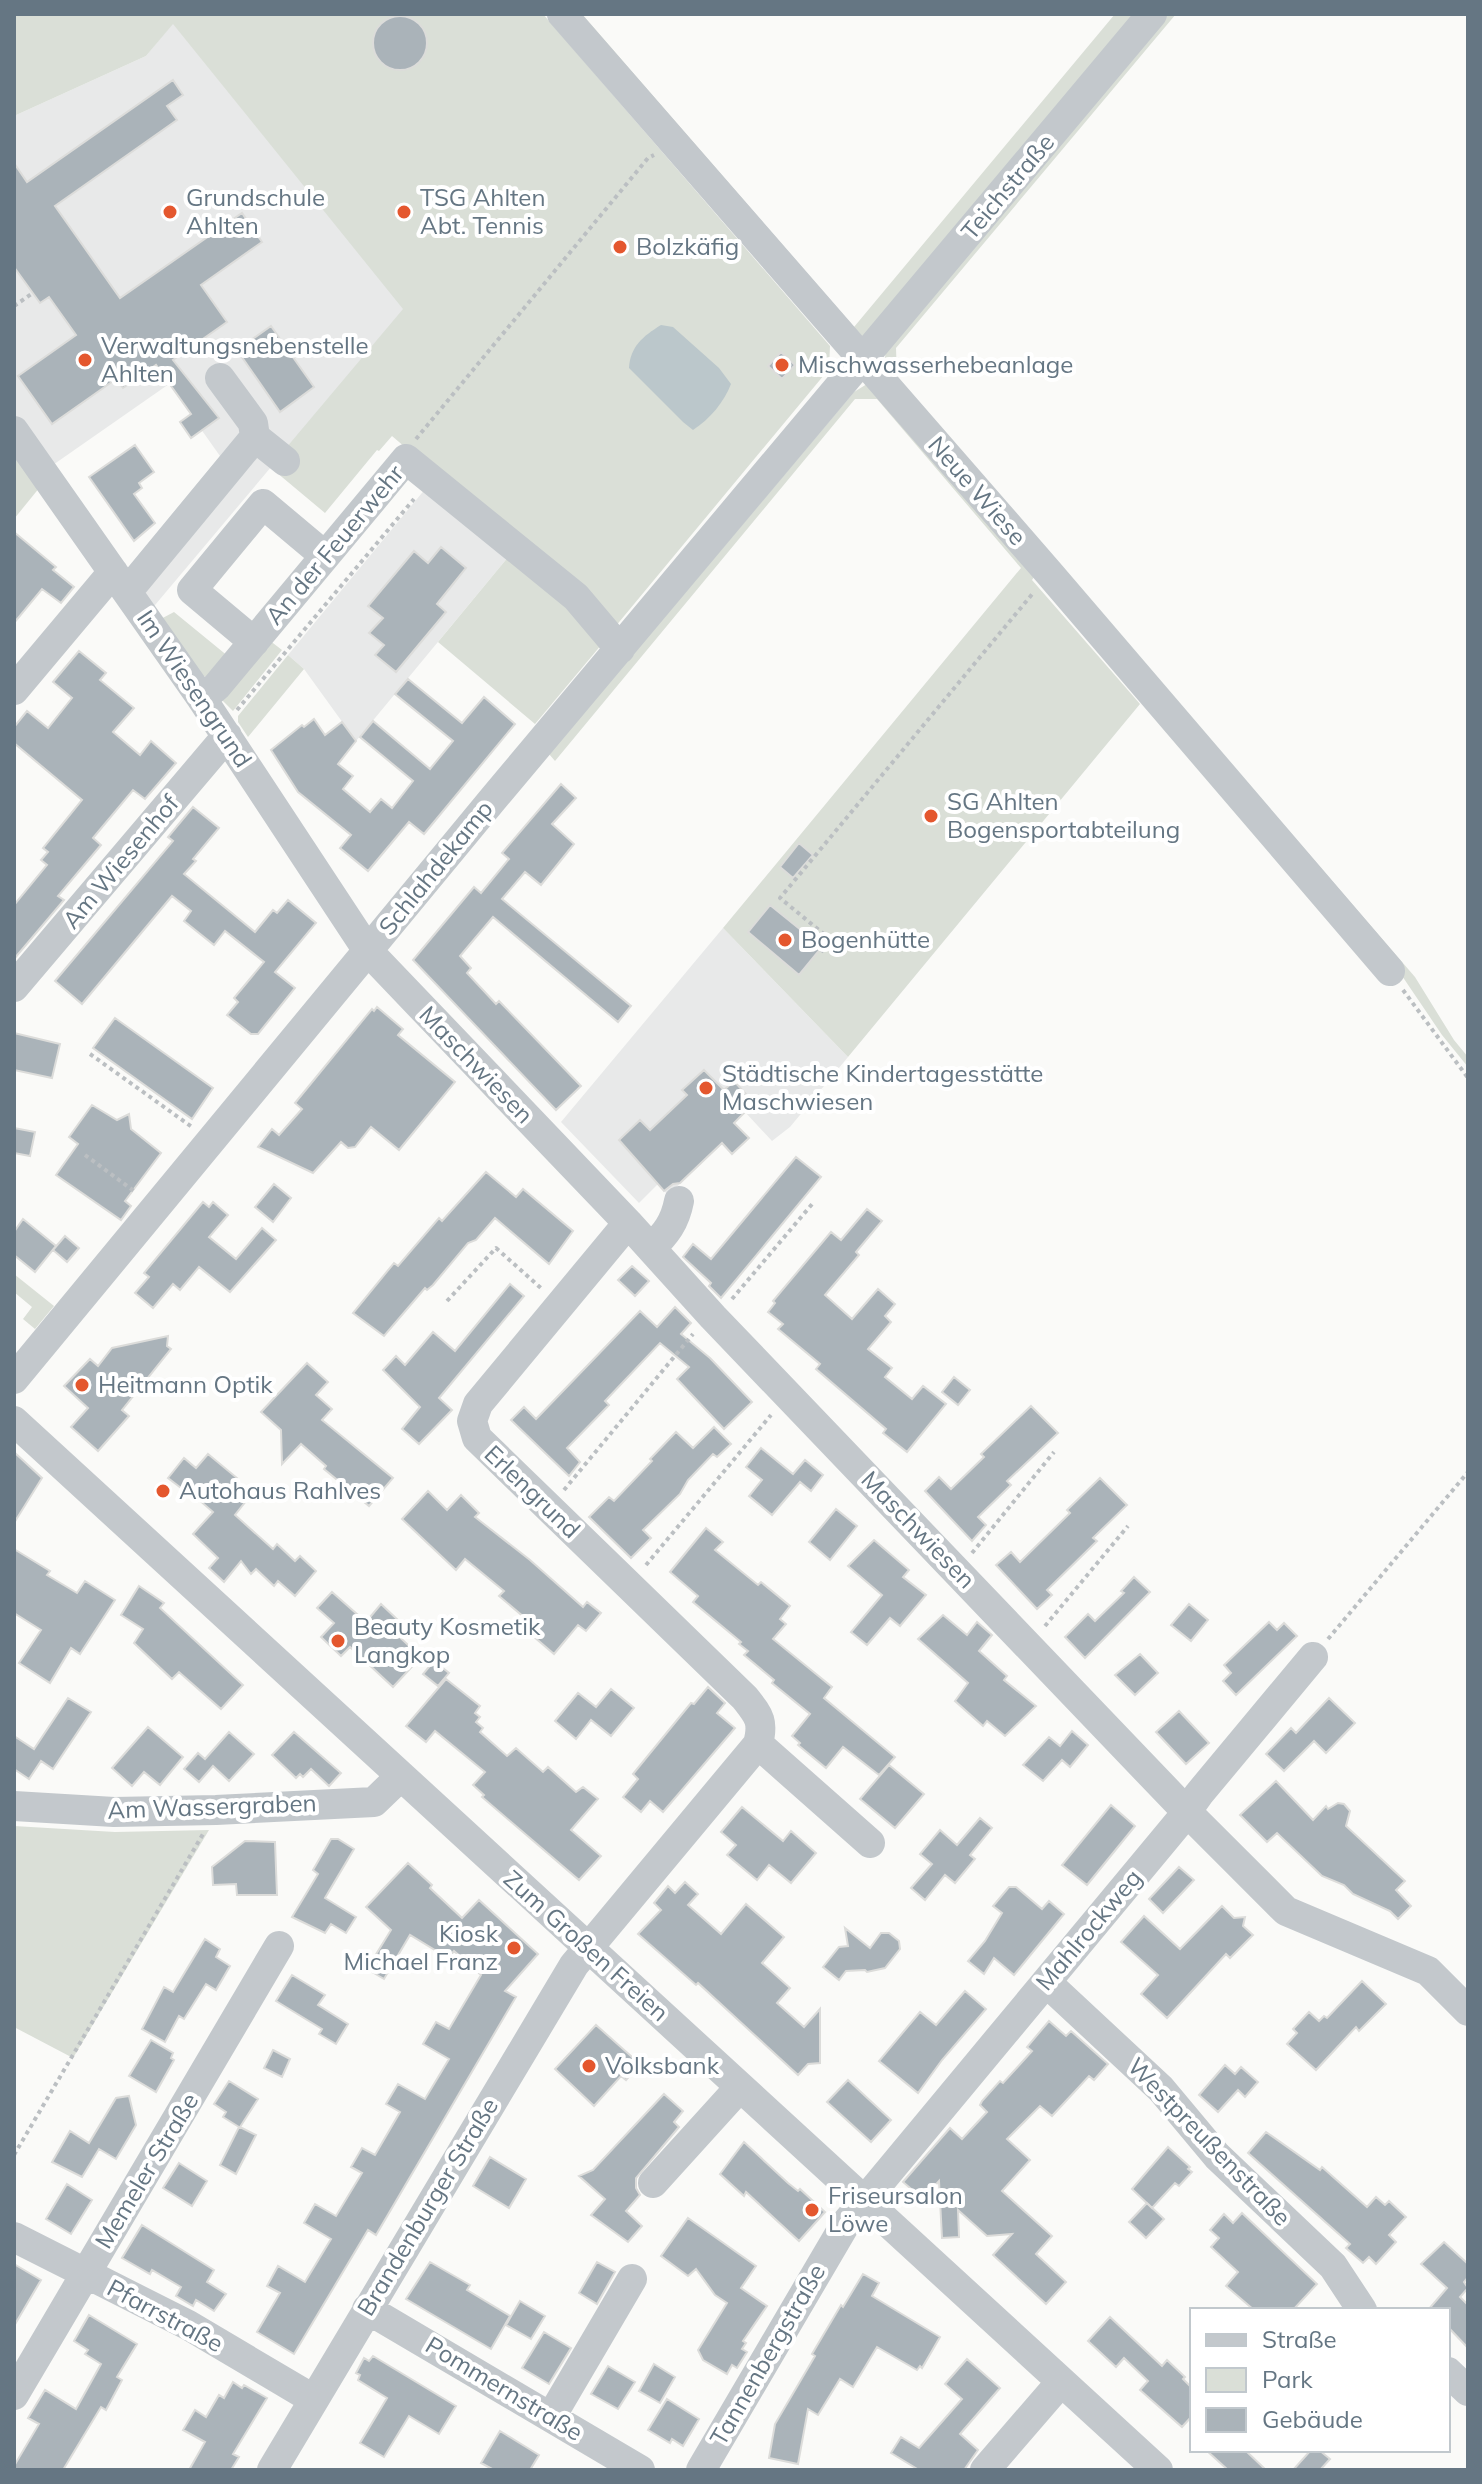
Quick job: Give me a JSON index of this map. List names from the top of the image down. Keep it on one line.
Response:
{"streets":{"street":["Teichstraße","Neue Wiese","An der Feuerwehr","Im Wiesengrund","Am Wiesenhof","Schlahdekamp","Maschwiesen","Erlengrund","Am Wassergraben","Mahlrockweg","Zum Großen Freien","Westpreußenstraße","Memeler Straße","Brandenburger Straße","Pfarrstraße","Tannenbergstraße","Pommernstraße"]},"crossings":[["Teichstraße","Neue Wiese"],["Teichstraße","Schlahdekamp"],["Neue Wiese","Schlahdekamp"],["An der Feuerwehr","Im Wiesengrund"],["An der Feuerwehr","Schlahdekamp"],["Im Wiesengrund","Am Wiesenhof"],["Im Wiesengrund","Schlahdekamp"],["Im Wiesengrund","Maschwiesen"],["Schlahdekamp","Maschwiesen"],["Maschwiesen","Erlengrund"],["Maschwiesen","Mahlrockweg"],["Am Wassergraben","Zum Großen Freien"],["Mahlrockweg","Zum Großen Freien"],["Mahlrockweg","Westpreußenstraße"],["Mahlrockweg","Tannenbergstraße"],["Zum Großen Freien","Brandenburger Straße"],["Zum Großen Freien","Tannenbergstraße"],["Memeler Straße","Pfarrstraße"],["Brandenburger Straße","Pfarrstraße"],["Brandenburger Straße","Pommernstraße"]],"places":["Grundschule Ahlten","TSG Ahlten Abt. Tennis","Bolzkäfig","Verwaltungsnebenstelle Ahlten","Mischwasserhebeanlage","SG Ahlten Bogensportabteilung","Bogenhütte","Städtische Kindertagesstätte Maschwiesen","Heitmann Optik","Autohaus Rahlves","Beauty Kosmetik Langkop","Kiosk Michael Franz","Volksbank","Friseursalon Löwe"],"legend":["Straße","Park","Gebäude"]}
